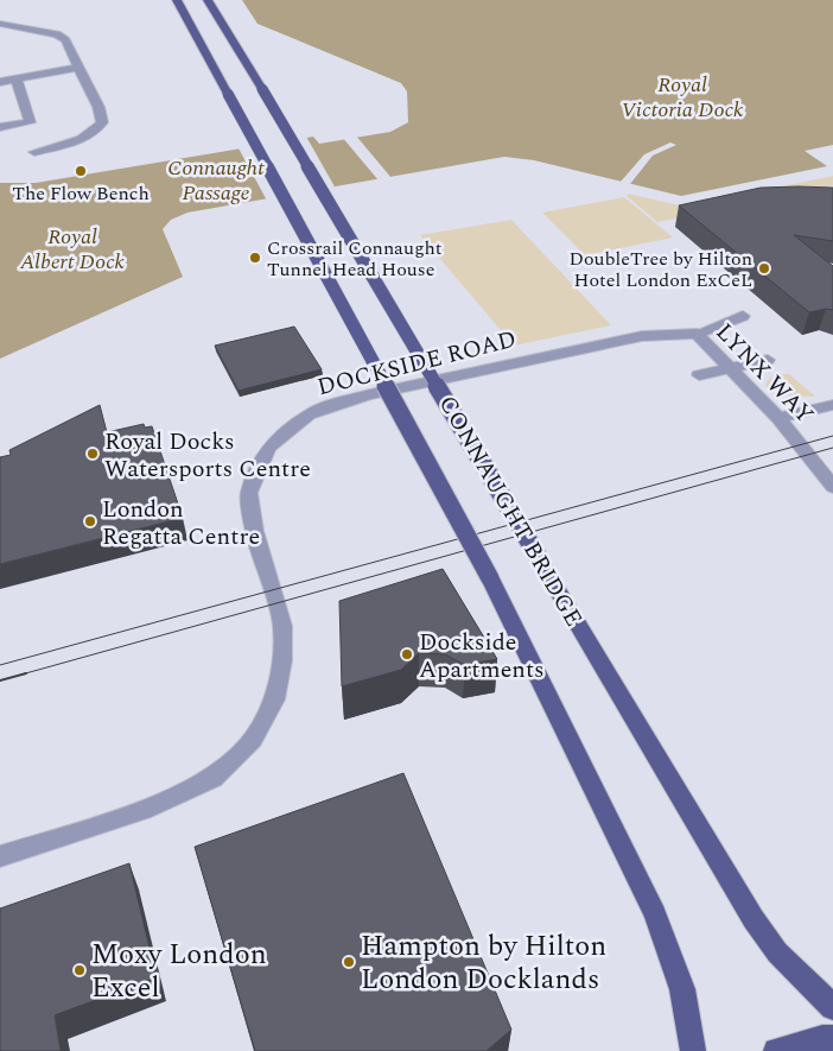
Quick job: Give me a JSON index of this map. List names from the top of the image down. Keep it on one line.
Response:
{"streets":{"main road":["CONNAUGHT BRIDGE"],"street":["DOCKSIDE ROAD","LYNX WAY"]},"crossings":[["DOCKSIDE ROAD","LYNX WAY"]],"water":["Royal Victoria Dock","Connaught Passage","Royal Albert Dock"],"places":["The Flow Bench","Crossrail Connaught Tunnel Head House","DoubleTree by Hilton Hotel London ExCeL","Royal Docks Watersports Centre","London Regatta Centre","Dockside Apartments","Hampton by Hilton London Docklands","Moxy London Excel"]}
